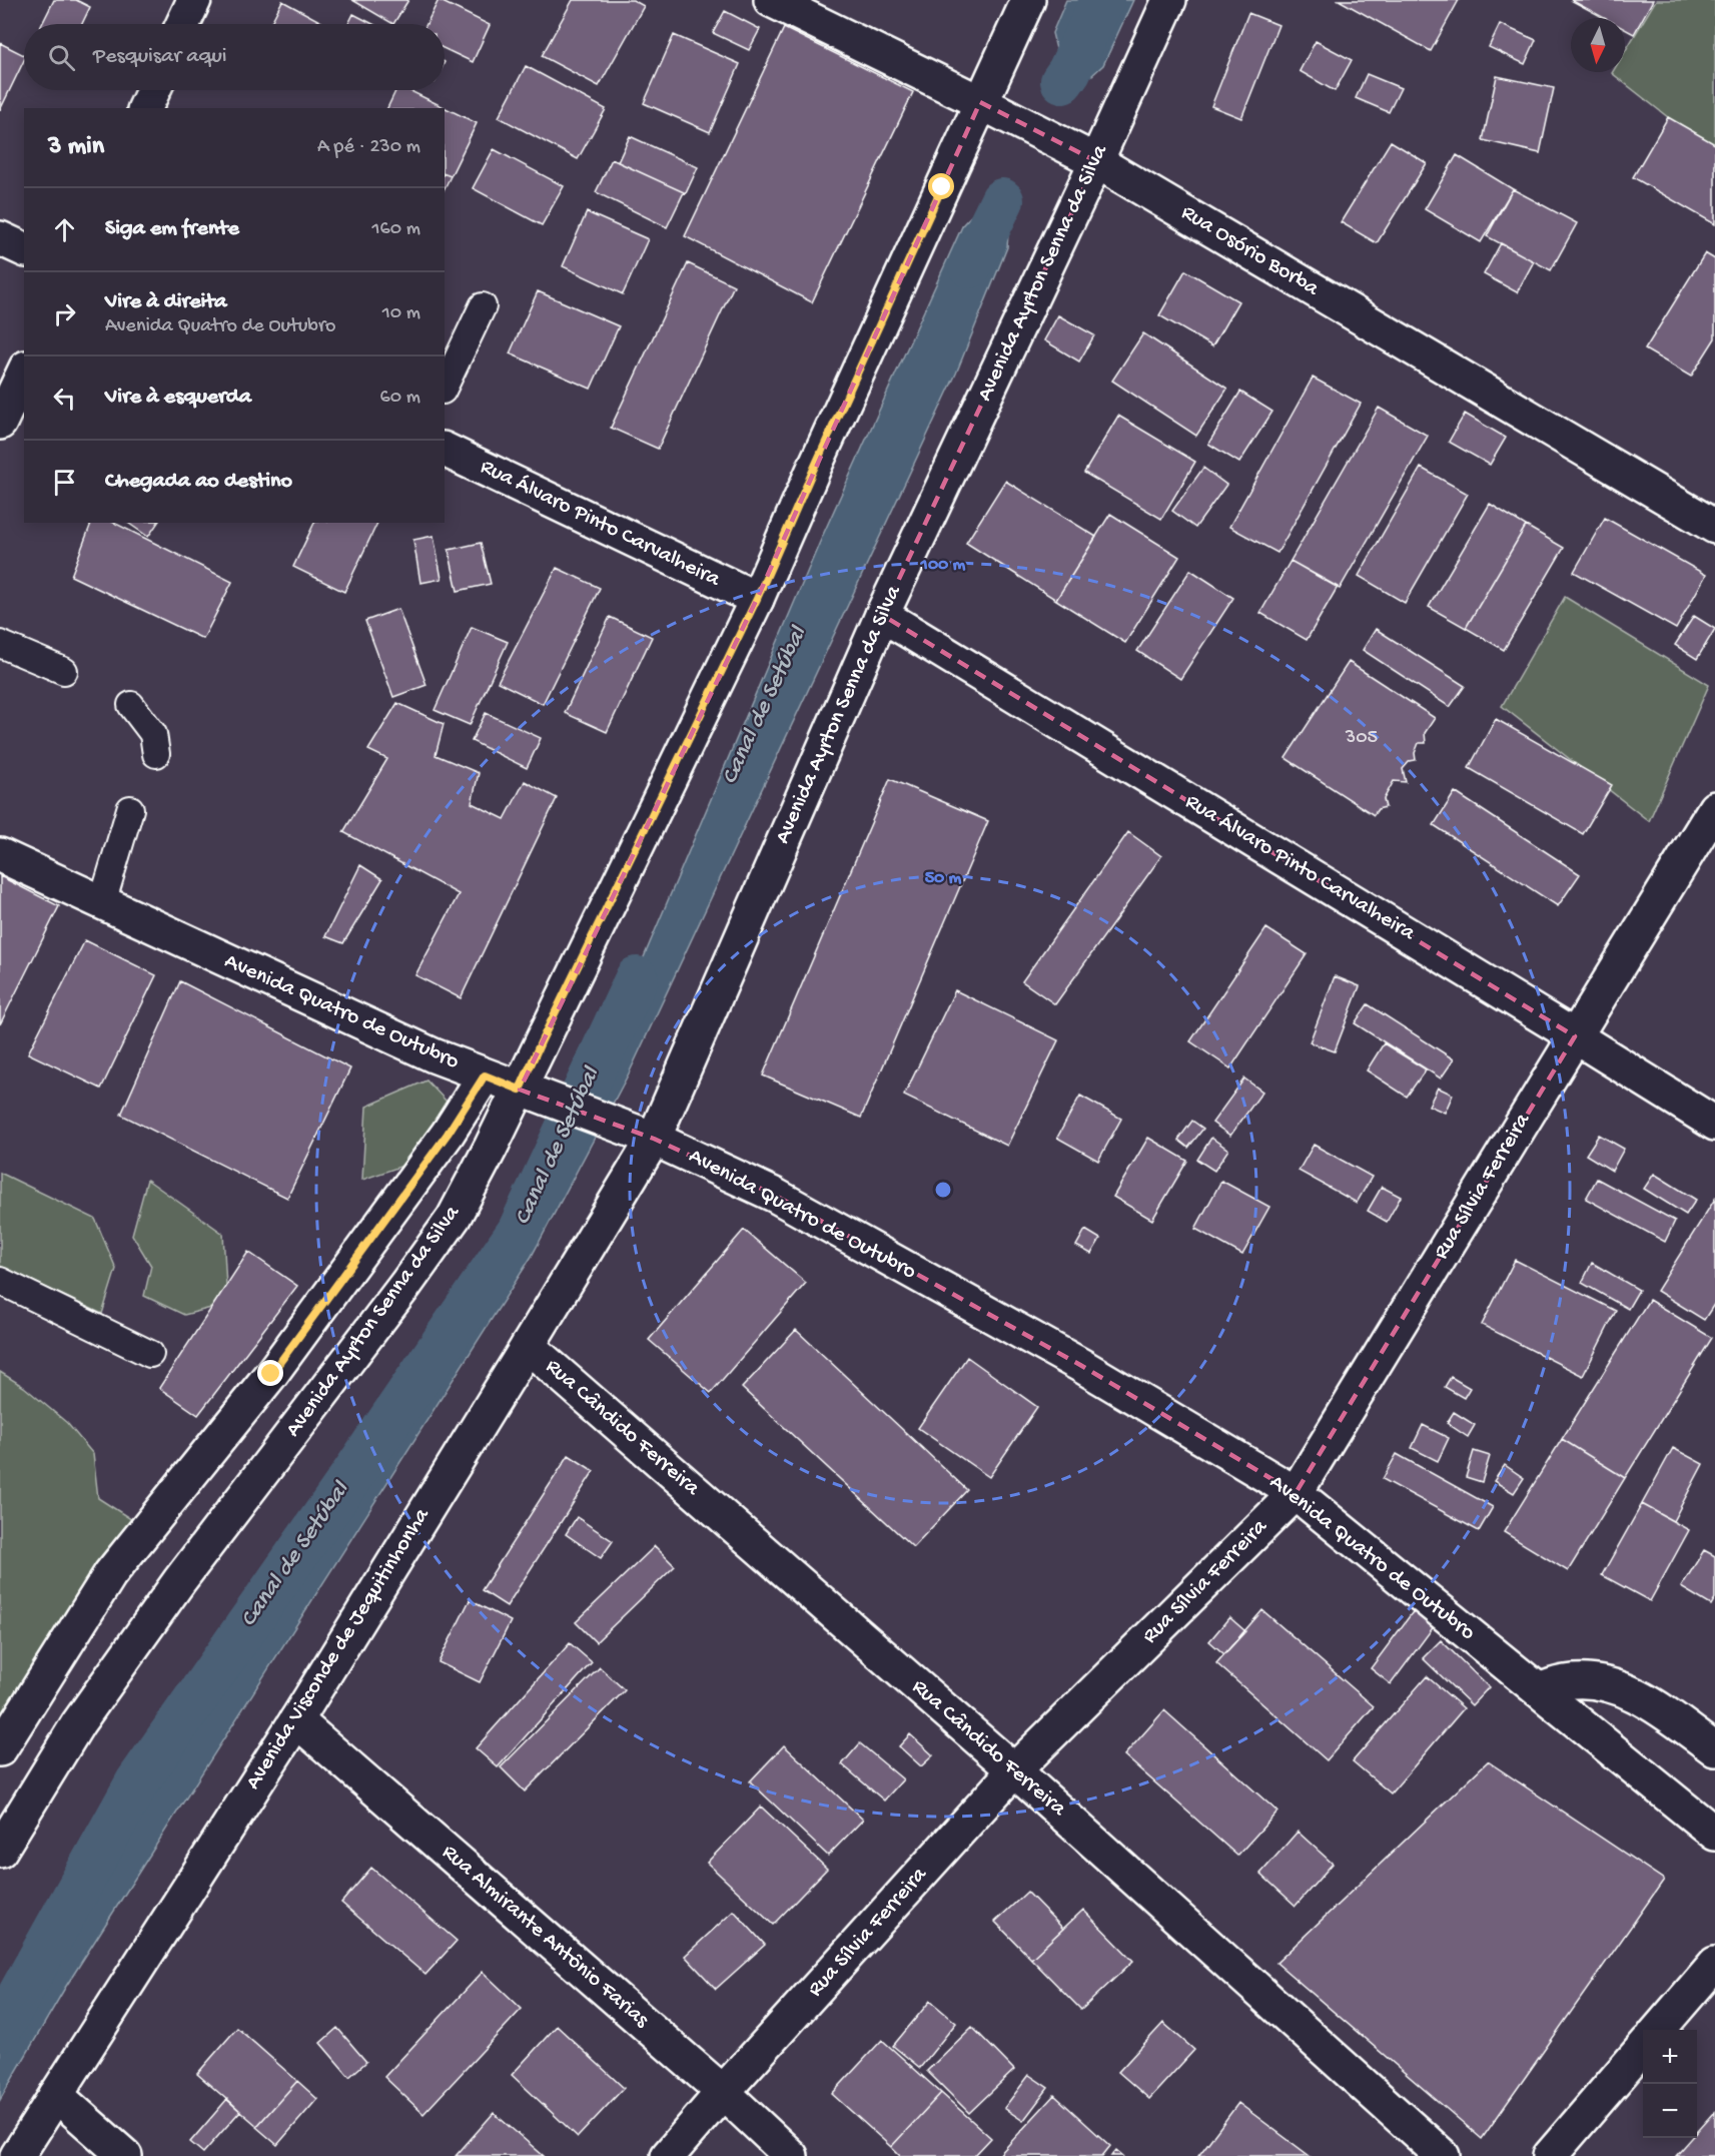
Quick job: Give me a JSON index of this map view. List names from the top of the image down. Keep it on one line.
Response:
{"streets":{"street":["Rua Osório Borba","Avenida Ayrton Senna da Silva","Rua Álvaro Pinto Carvalheira","Avenida Quatro de Outubro","Rua Sílvia Ferreira","Rua Cândido Ferreira","Avenida Visconde de Jequitinhonha","Rua Almirante Antônio Farias"]},"crossings":[["Rua Osório Borba","Avenida Ayrton Senna da Silva"],["Avenida Ayrton Senna da Silva","Rua Álvaro Pinto Carvalheira"],["Avenida Ayrton Senna da Silva","Avenida Quatro de Outubro"],["Avenida Ayrton Senna da Silva","Avenida Visconde de Jequitinhonha"],["Rua Álvaro Pinto Carvalheira","Rua Sílvia Ferreira"],["Avenida Quatro de Outubro","Rua Sílvia Ferreira"],["Avenida Quatro de Outubro","Avenida Visconde de Jequitinhonha"],["Rua Sílvia Ferreira","Rua Cândido Ferreira"],["Rua Sílvia Ferreira","Rua Almirante Antônio Farias"],["Rua Cândido Ferreira","Avenida Visconde de Jequitinhonha"],["Avenida Visconde de Jequitinhonha","Rua Almirante Antônio Farias"]],"water":["Canal de Setúbal"],"house_numbers":["305"],"north":"bottom","page":{"search":"Pesquisar aqui","heading":["3 min","A pé · 230 m"],"list":[["Siga em frente","160 m"],["Vire à direita","Avenida Quatro de Outubro","10 m"],["Vire à esquerda","60 m"],"Chegada ao destino"],"map_buttons":["+","−"]},"rings":["100 m","50 m"]}
